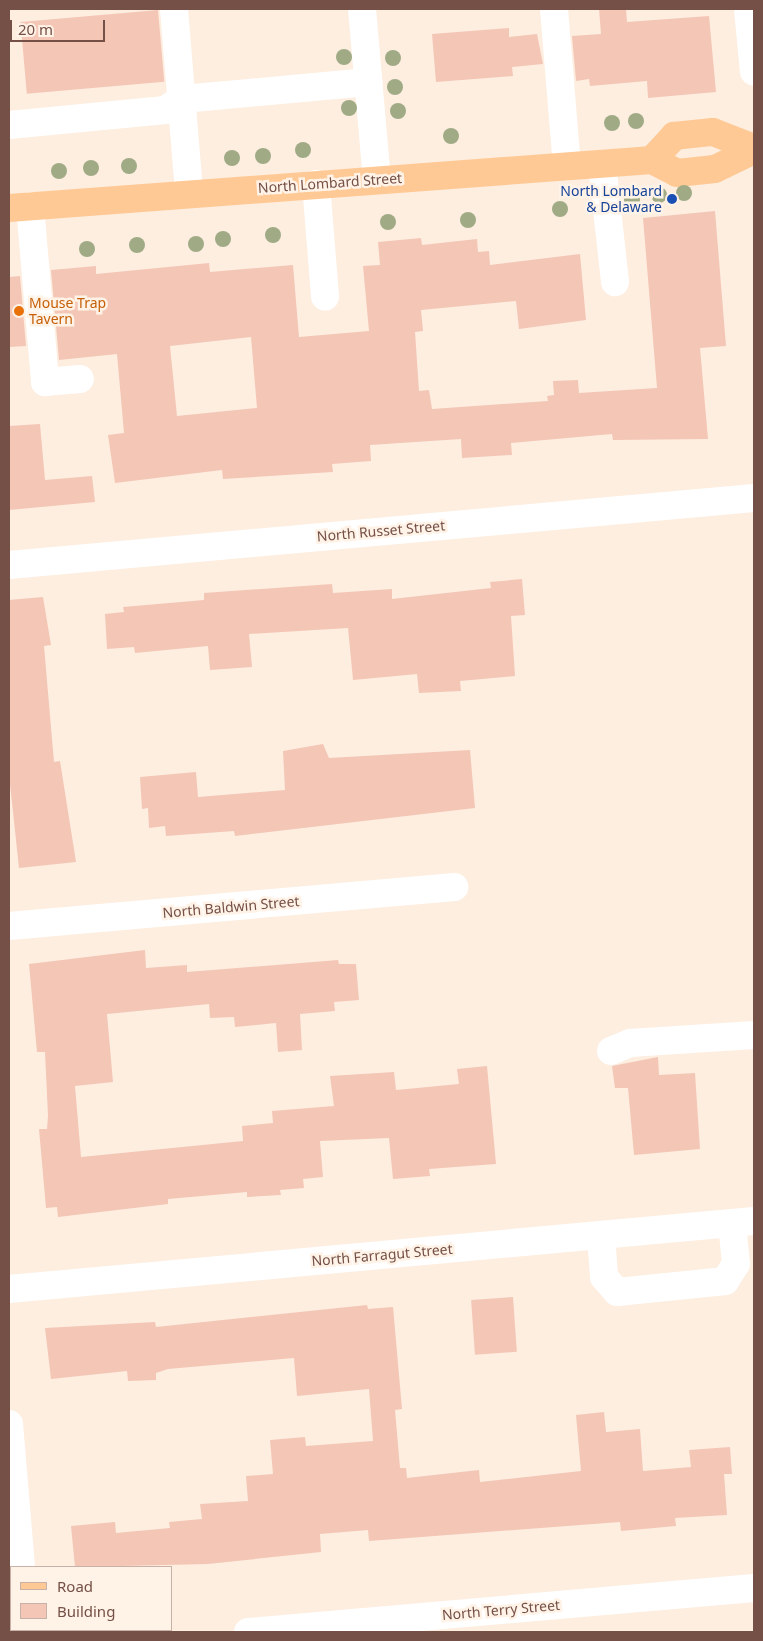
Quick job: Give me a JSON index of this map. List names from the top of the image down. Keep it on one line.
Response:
{"streets":{"main road":["North Lombard Street"],"street":["North Russet Street","North Baldwin Street","North Farragut Street","North Terry Street"]},"places":["North Lombard & Delaware","Mouse Trap Tavern"],"legend":["Road","Building"],"scale_bar":"20 m"}
